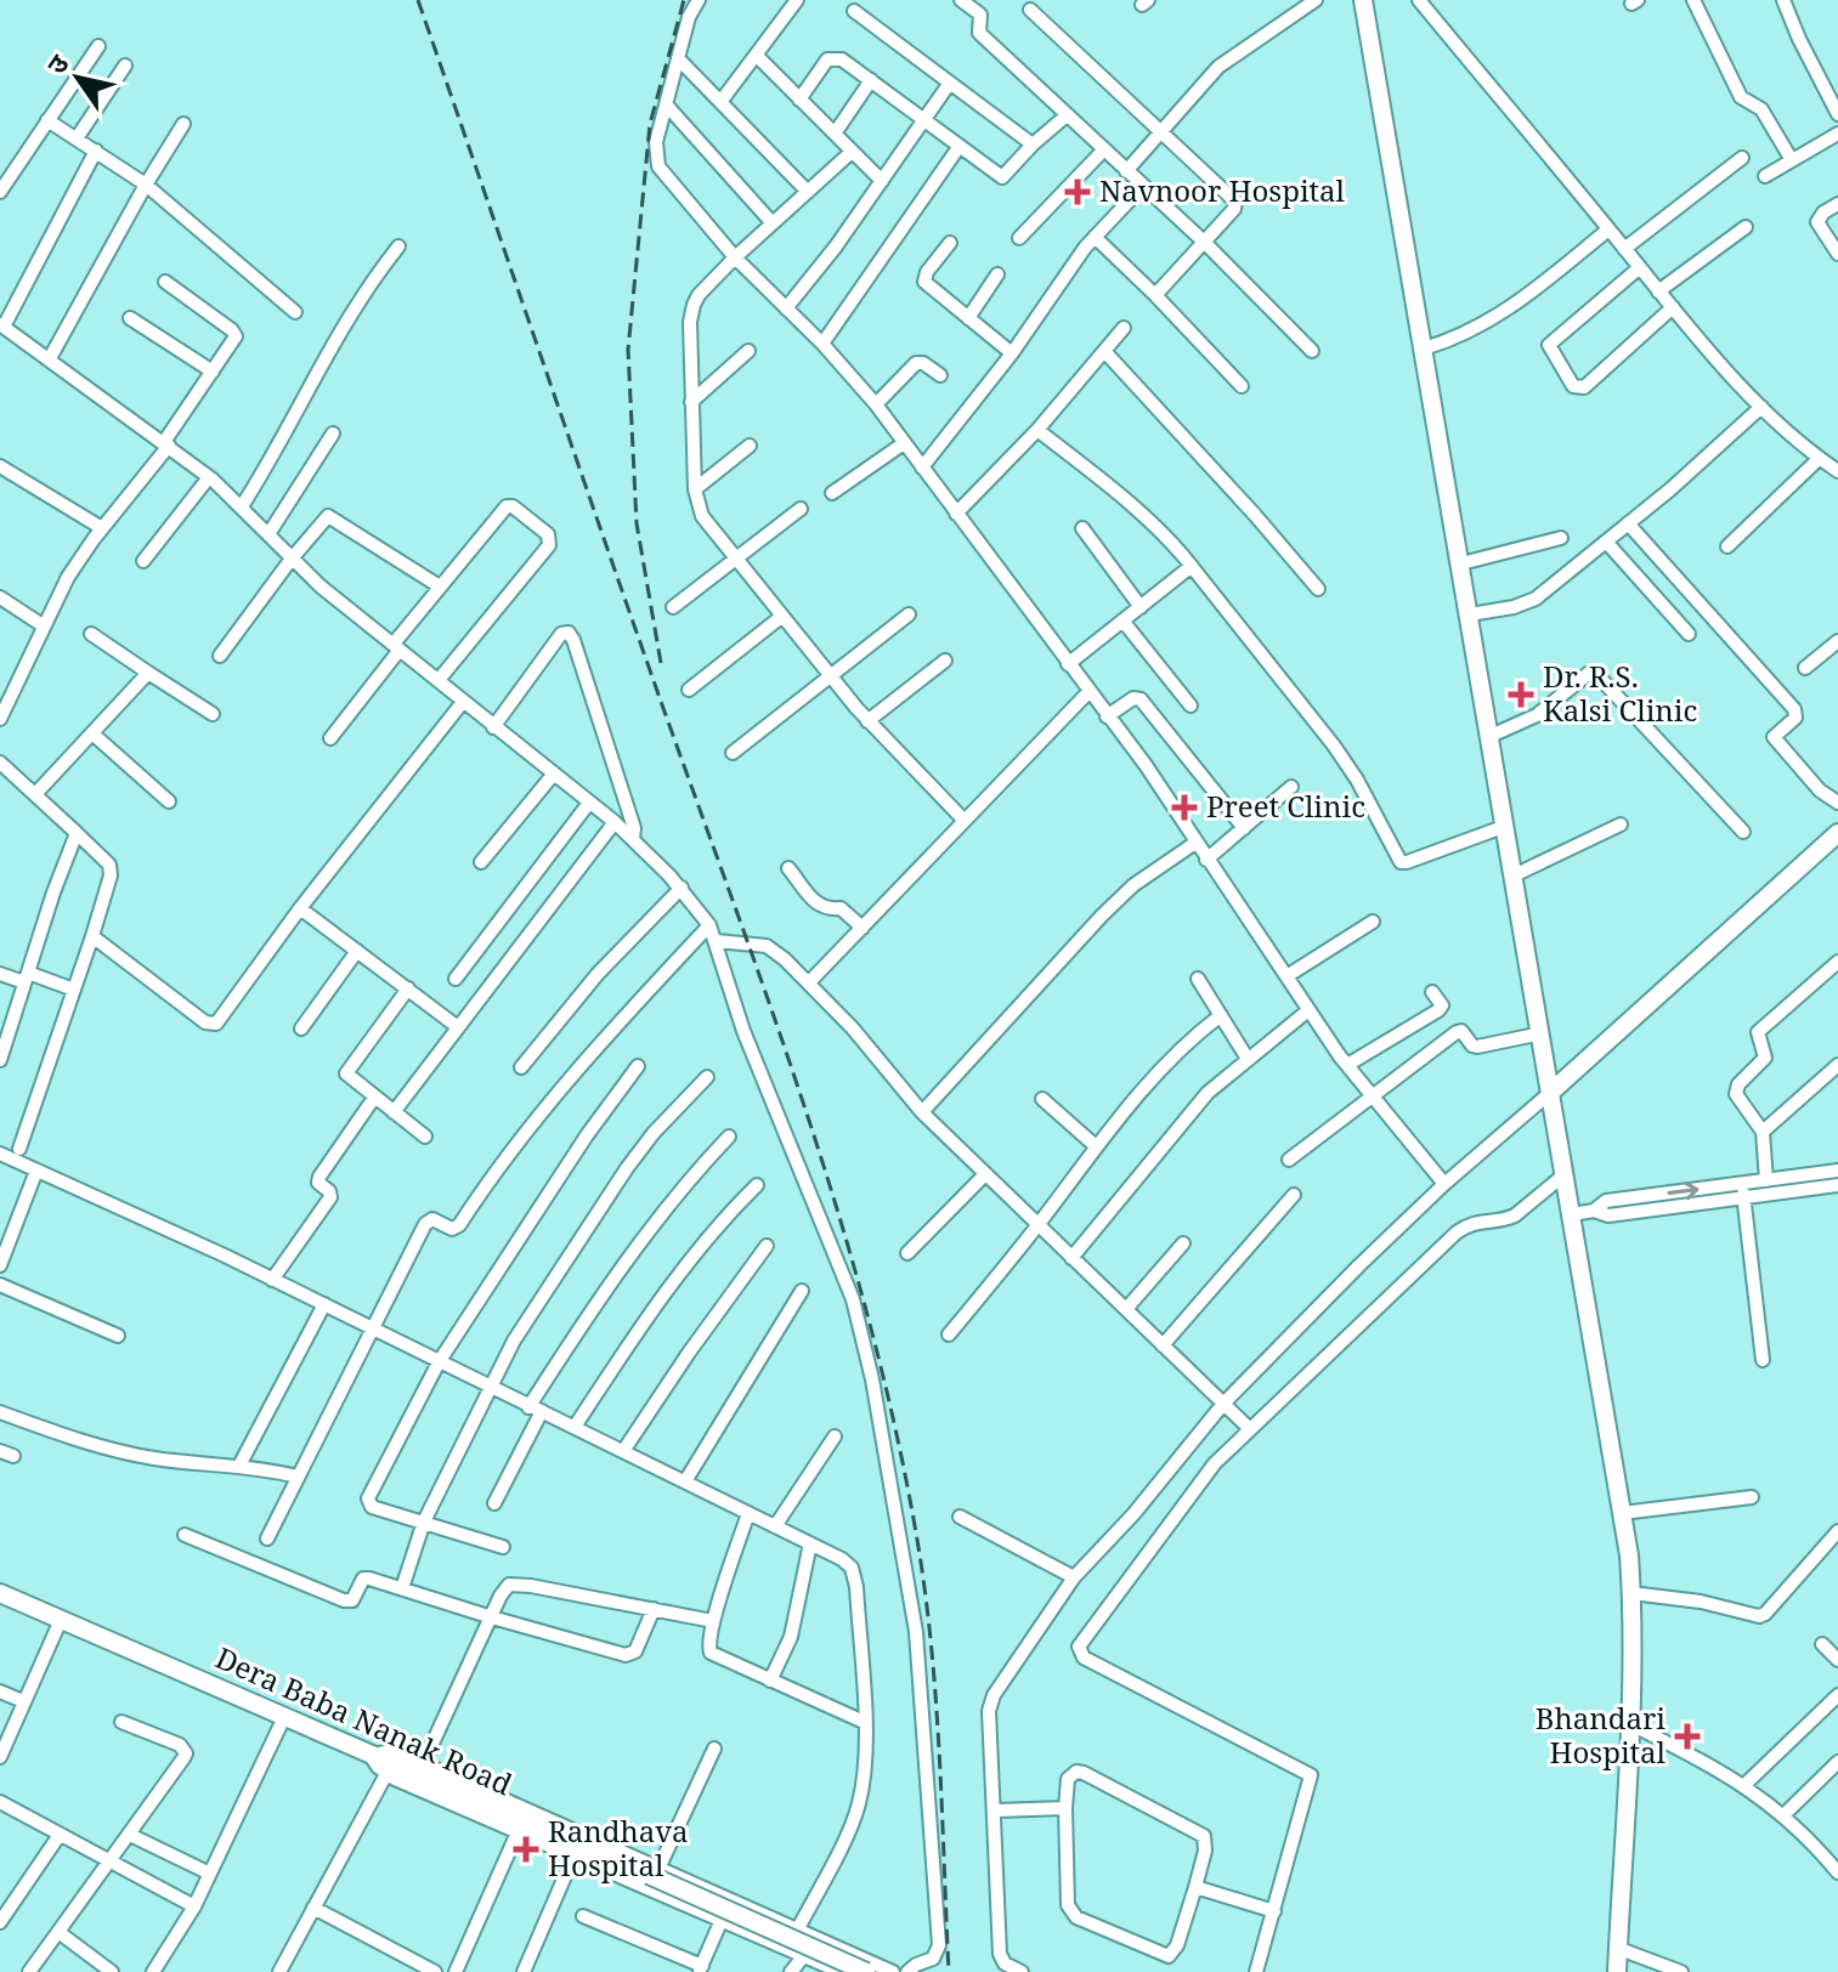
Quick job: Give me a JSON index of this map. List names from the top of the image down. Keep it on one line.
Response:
{"streets":{"main road":["Dera Baba Nanak Road"]},"places":{"health":["Navnoor Hospital","Dr. R.S. Kalsi Clinic","Preet Clinic","Bhandari Hospital","Randhava Hospital"]},"north":"top left"}
